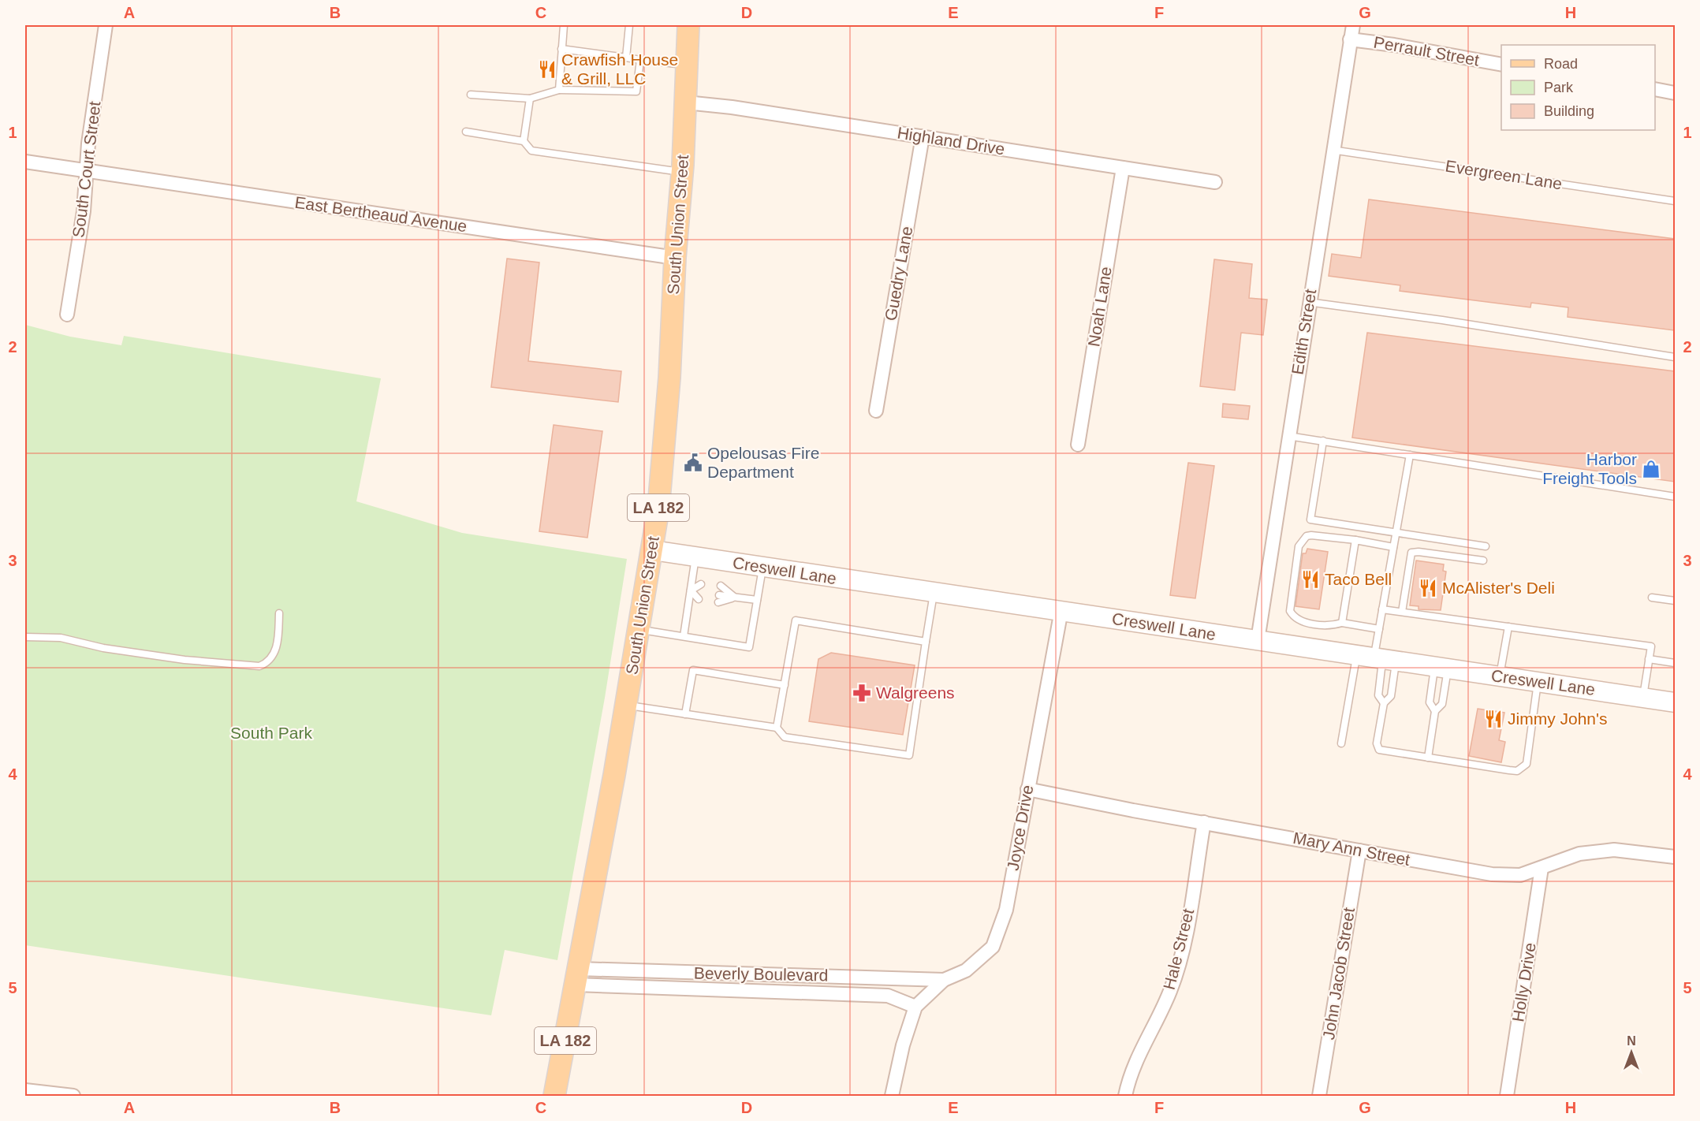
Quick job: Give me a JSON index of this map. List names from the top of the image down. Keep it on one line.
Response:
{"streets":{"main road":["South Union Street","LA 182","Creswell Lane"],"street":["Perrault Street","Highland Drive","South Court Street","East Bertheaud Avenue","Guedry Lane","Noah Lane","Edith Street","Joyce Drive","Mary Ann Street","Hale Street","John Jacob Street","Beverly Boulevard","Holly Drive"],"lane":["Evergreen Lane"]},"crossings":[["Perrault Street","Edith Street"],["Highland Drive","South Union Street"],["Highland Drive","Guedry Lane"],["Highland Drive","Noah Lane"],["South Court Street","East Bertheaud Avenue"],["Evergreen Lane","Edith Street"],["East Bertheaud Avenue","South Union Street"],["South Union Street","Creswell Lane"],["South Union Street","Beverly Boulevard"],["Edith Street","Creswell Lane"],["Creswell Lane","Joyce Drive"],["Joyce Drive","Mary Ann Street"],["Joyce Drive","Beverly Boulevard"],["Mary Ann Street","Hale Street"],["Mary Ann Street","John Jacob Street"],["Mary Ann Street","Holly Drive"]],"parks":["South Park"],"places":{"restaurant":["Crawfish House & Grill, LLC","Taco Bell","McAlister's Deli","Jimmy John's"],"public building":["Opelousas Fire Department"],"shop":["Harbor Freight Tools"],"pharmacy":["Walgreens"]},"legend":["Road","Park","Building"],"north":"top","grid":{"columns":["A","B","C","D","E","F","G","H"],"rows":["1","2","3","4","5"]}}
